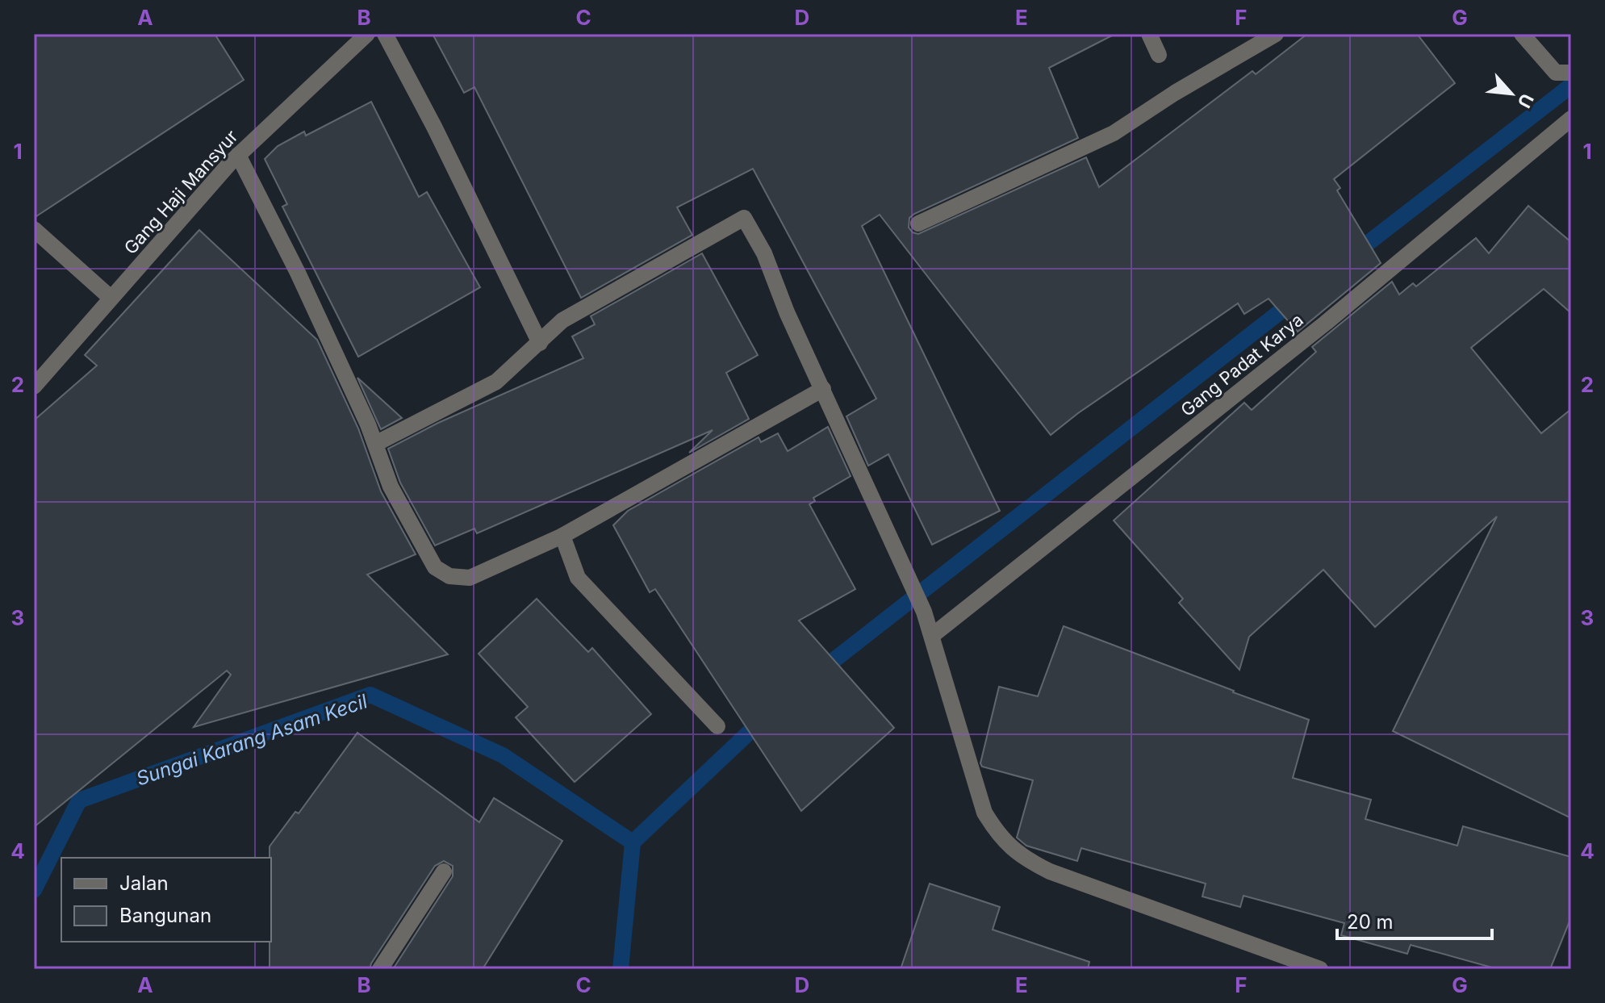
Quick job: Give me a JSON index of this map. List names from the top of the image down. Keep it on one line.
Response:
{"streets":{"street":["Gang Haji Mansyur","Gang Padat Karya"]},"water":["Sungai Karang Asam Kecil"],"legend":["Jalan","Bangunan"],"scale_bar":"20 m","north":"bottom right","grid":{"columns":["A","B","C","D","E","F","G"],"rows":["1","2","3","4"]}}
